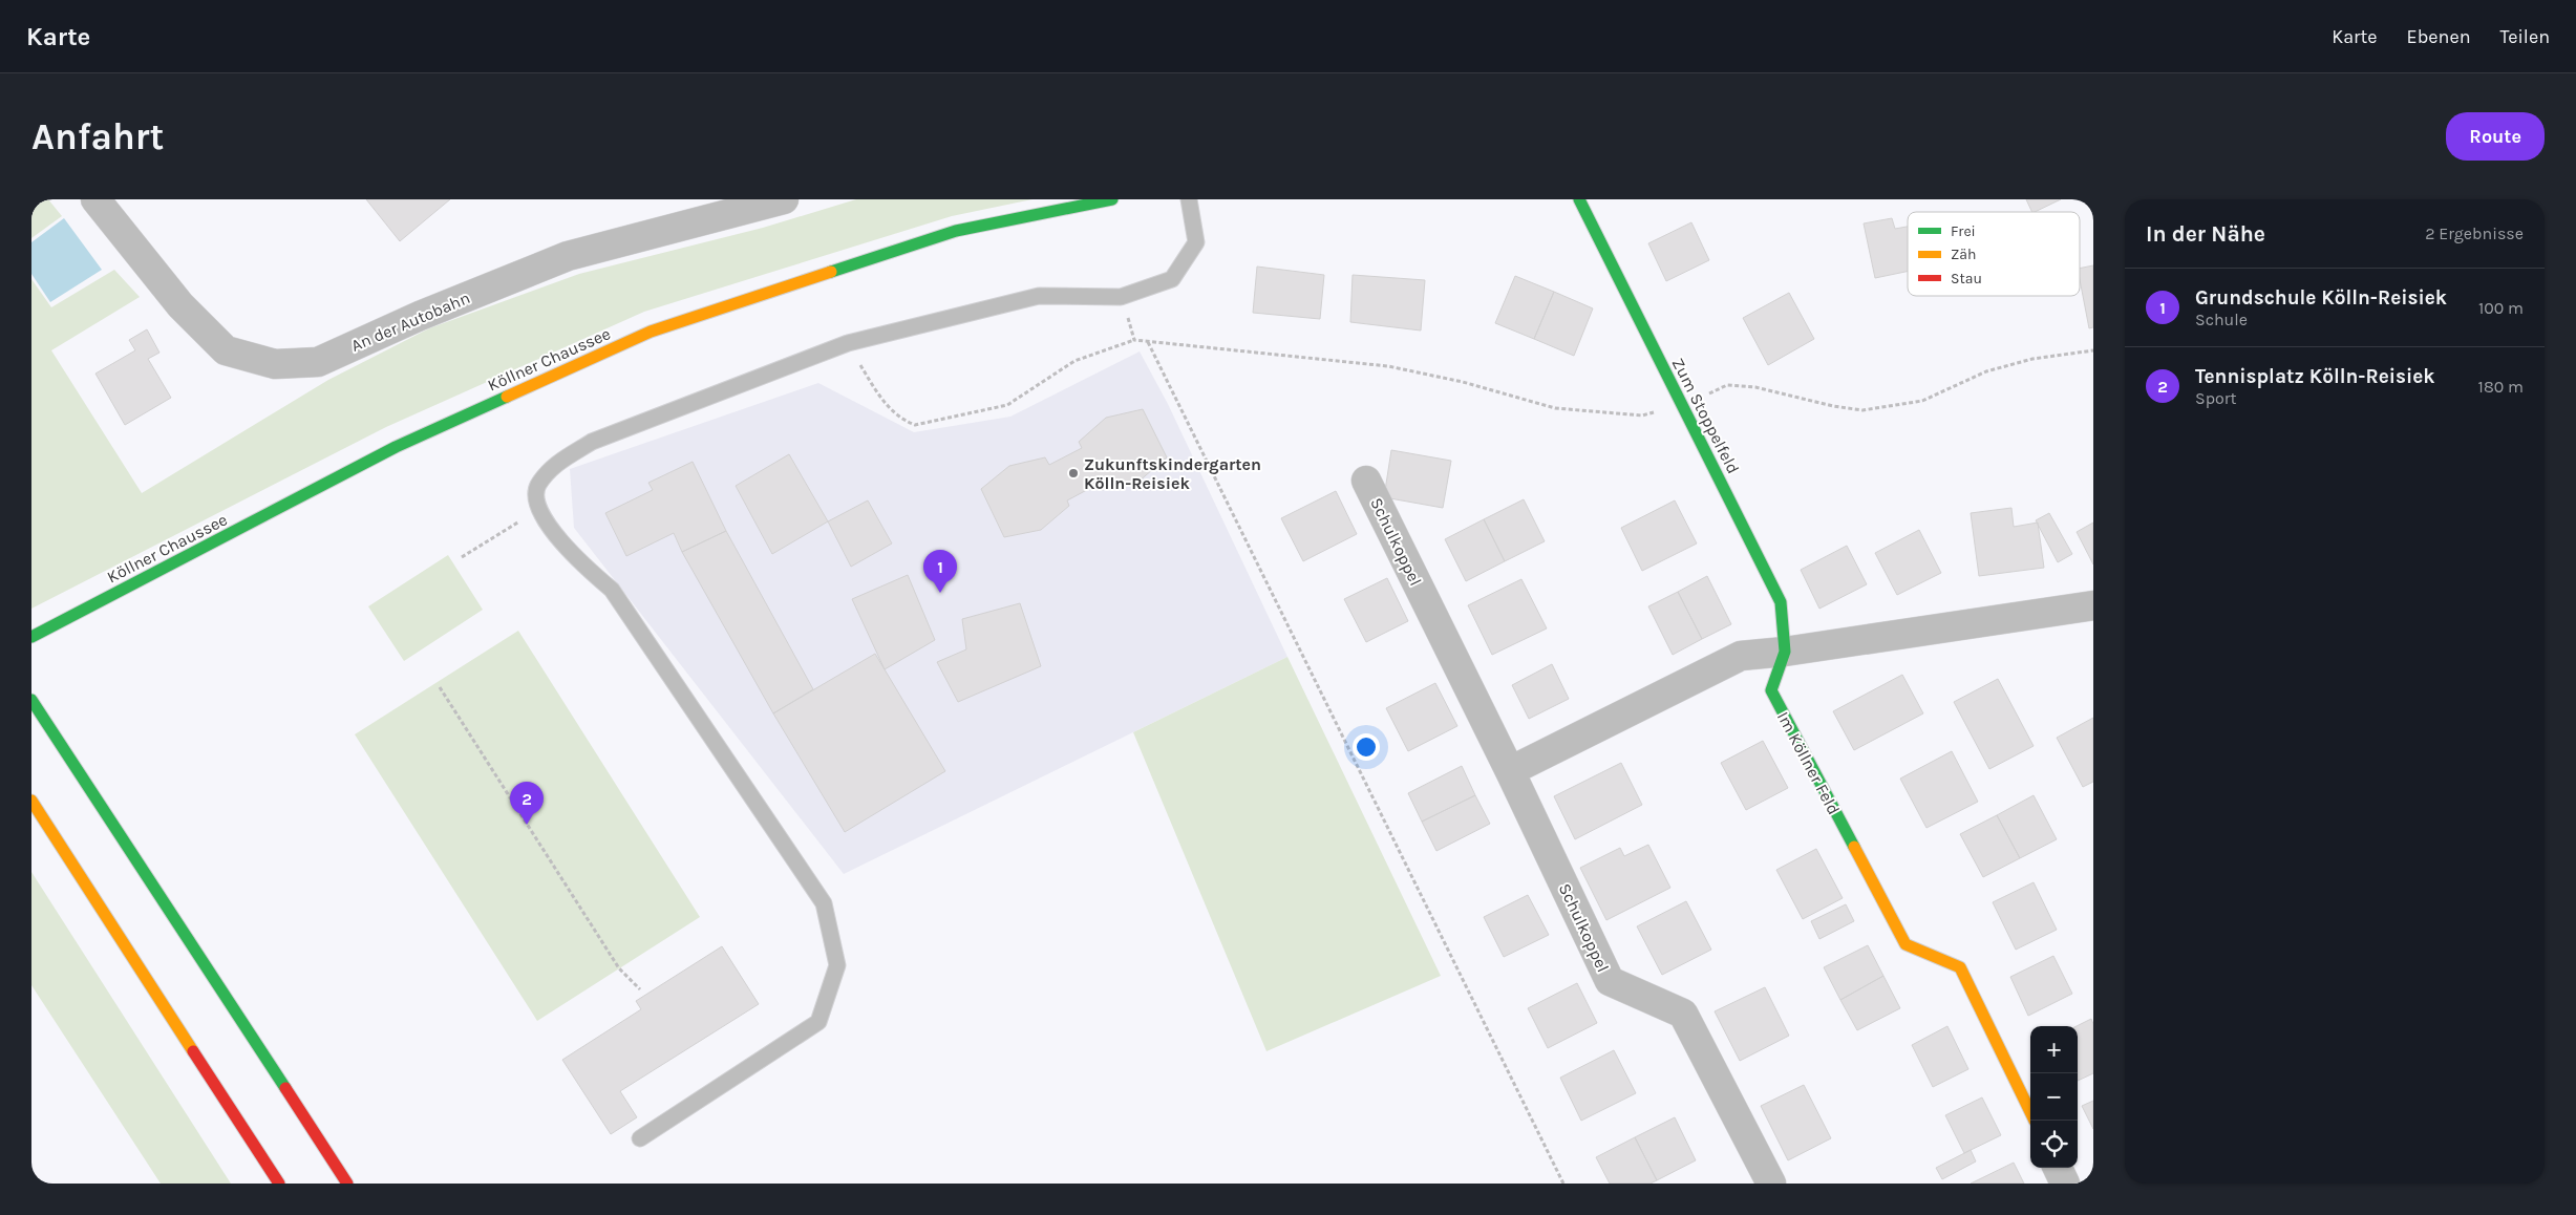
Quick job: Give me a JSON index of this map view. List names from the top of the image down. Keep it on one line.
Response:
{"streets":{"main road":["Köllner Chaussee","Zum Stoppelfeld","Im Köllner Feld"],"street":["An der Autobahn","Schulkoppel"]},"crossings":[["Zum Stoppelfeld","Im Köllner Feld"]],"places":["Zukunftskindergarten Kölln-Reisiek"],"legend":["Frei","Zäh","Stau"],"page":{"header":"Karte","nav":["Karte","Ebenen","Teilen"],"buttons":"Route","title":"Anfahrt","heading":["In der Nähe","2 Ergebnisse"],"list":[{"mark":"1","name":"Grundschule Kölln-Reisiek","note":"Schule","value":"100 m"},{"mark":"2","name":"Tennisplatz Kölln-Reisiek","note":"Sport","value":"180 m"}],"pins":["1","2"],"map_buttons":["+","−"]}}
